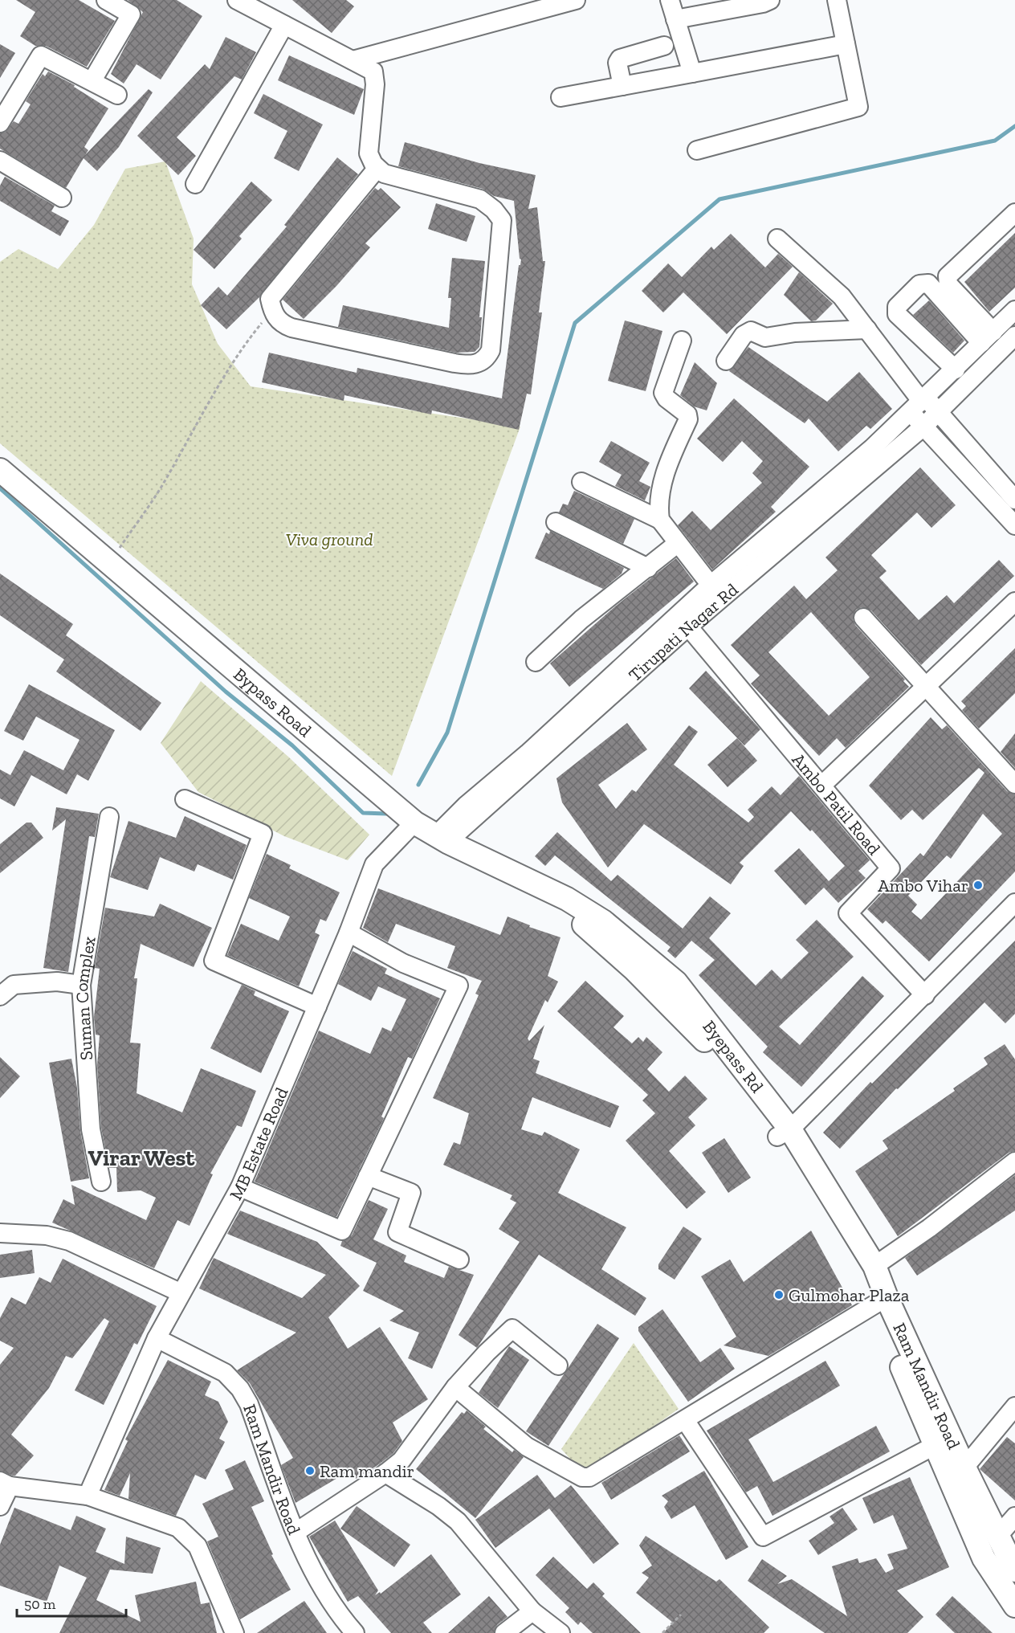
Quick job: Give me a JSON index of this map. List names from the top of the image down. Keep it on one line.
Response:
{"streets":{"main road":["Bypass Road","Byepass Rd","Ram Mandir Road"],"street":["Tirupati Nagar Rd","Ambo Patil Road","Suman Complex","MB Estate Road"]},"crossings":[["Tirupati Nagar Rd","Bypass Road"],["Tirupati Nagar Rd","Ambo Patil Road"],["Bypass Road","Byepass Rd"],["Bypass Road","MB Estate Road"],["Byepass Rd","Ram Mandir Road"],["MB Estate Road","Ram Mandir Road"]],"districts":["Virar West"],"parks":["Viva ground"],"places":["Ambo Vihar","Gulmohar Plaza","Ram mandir"],"scale_bar":"50 m"}
